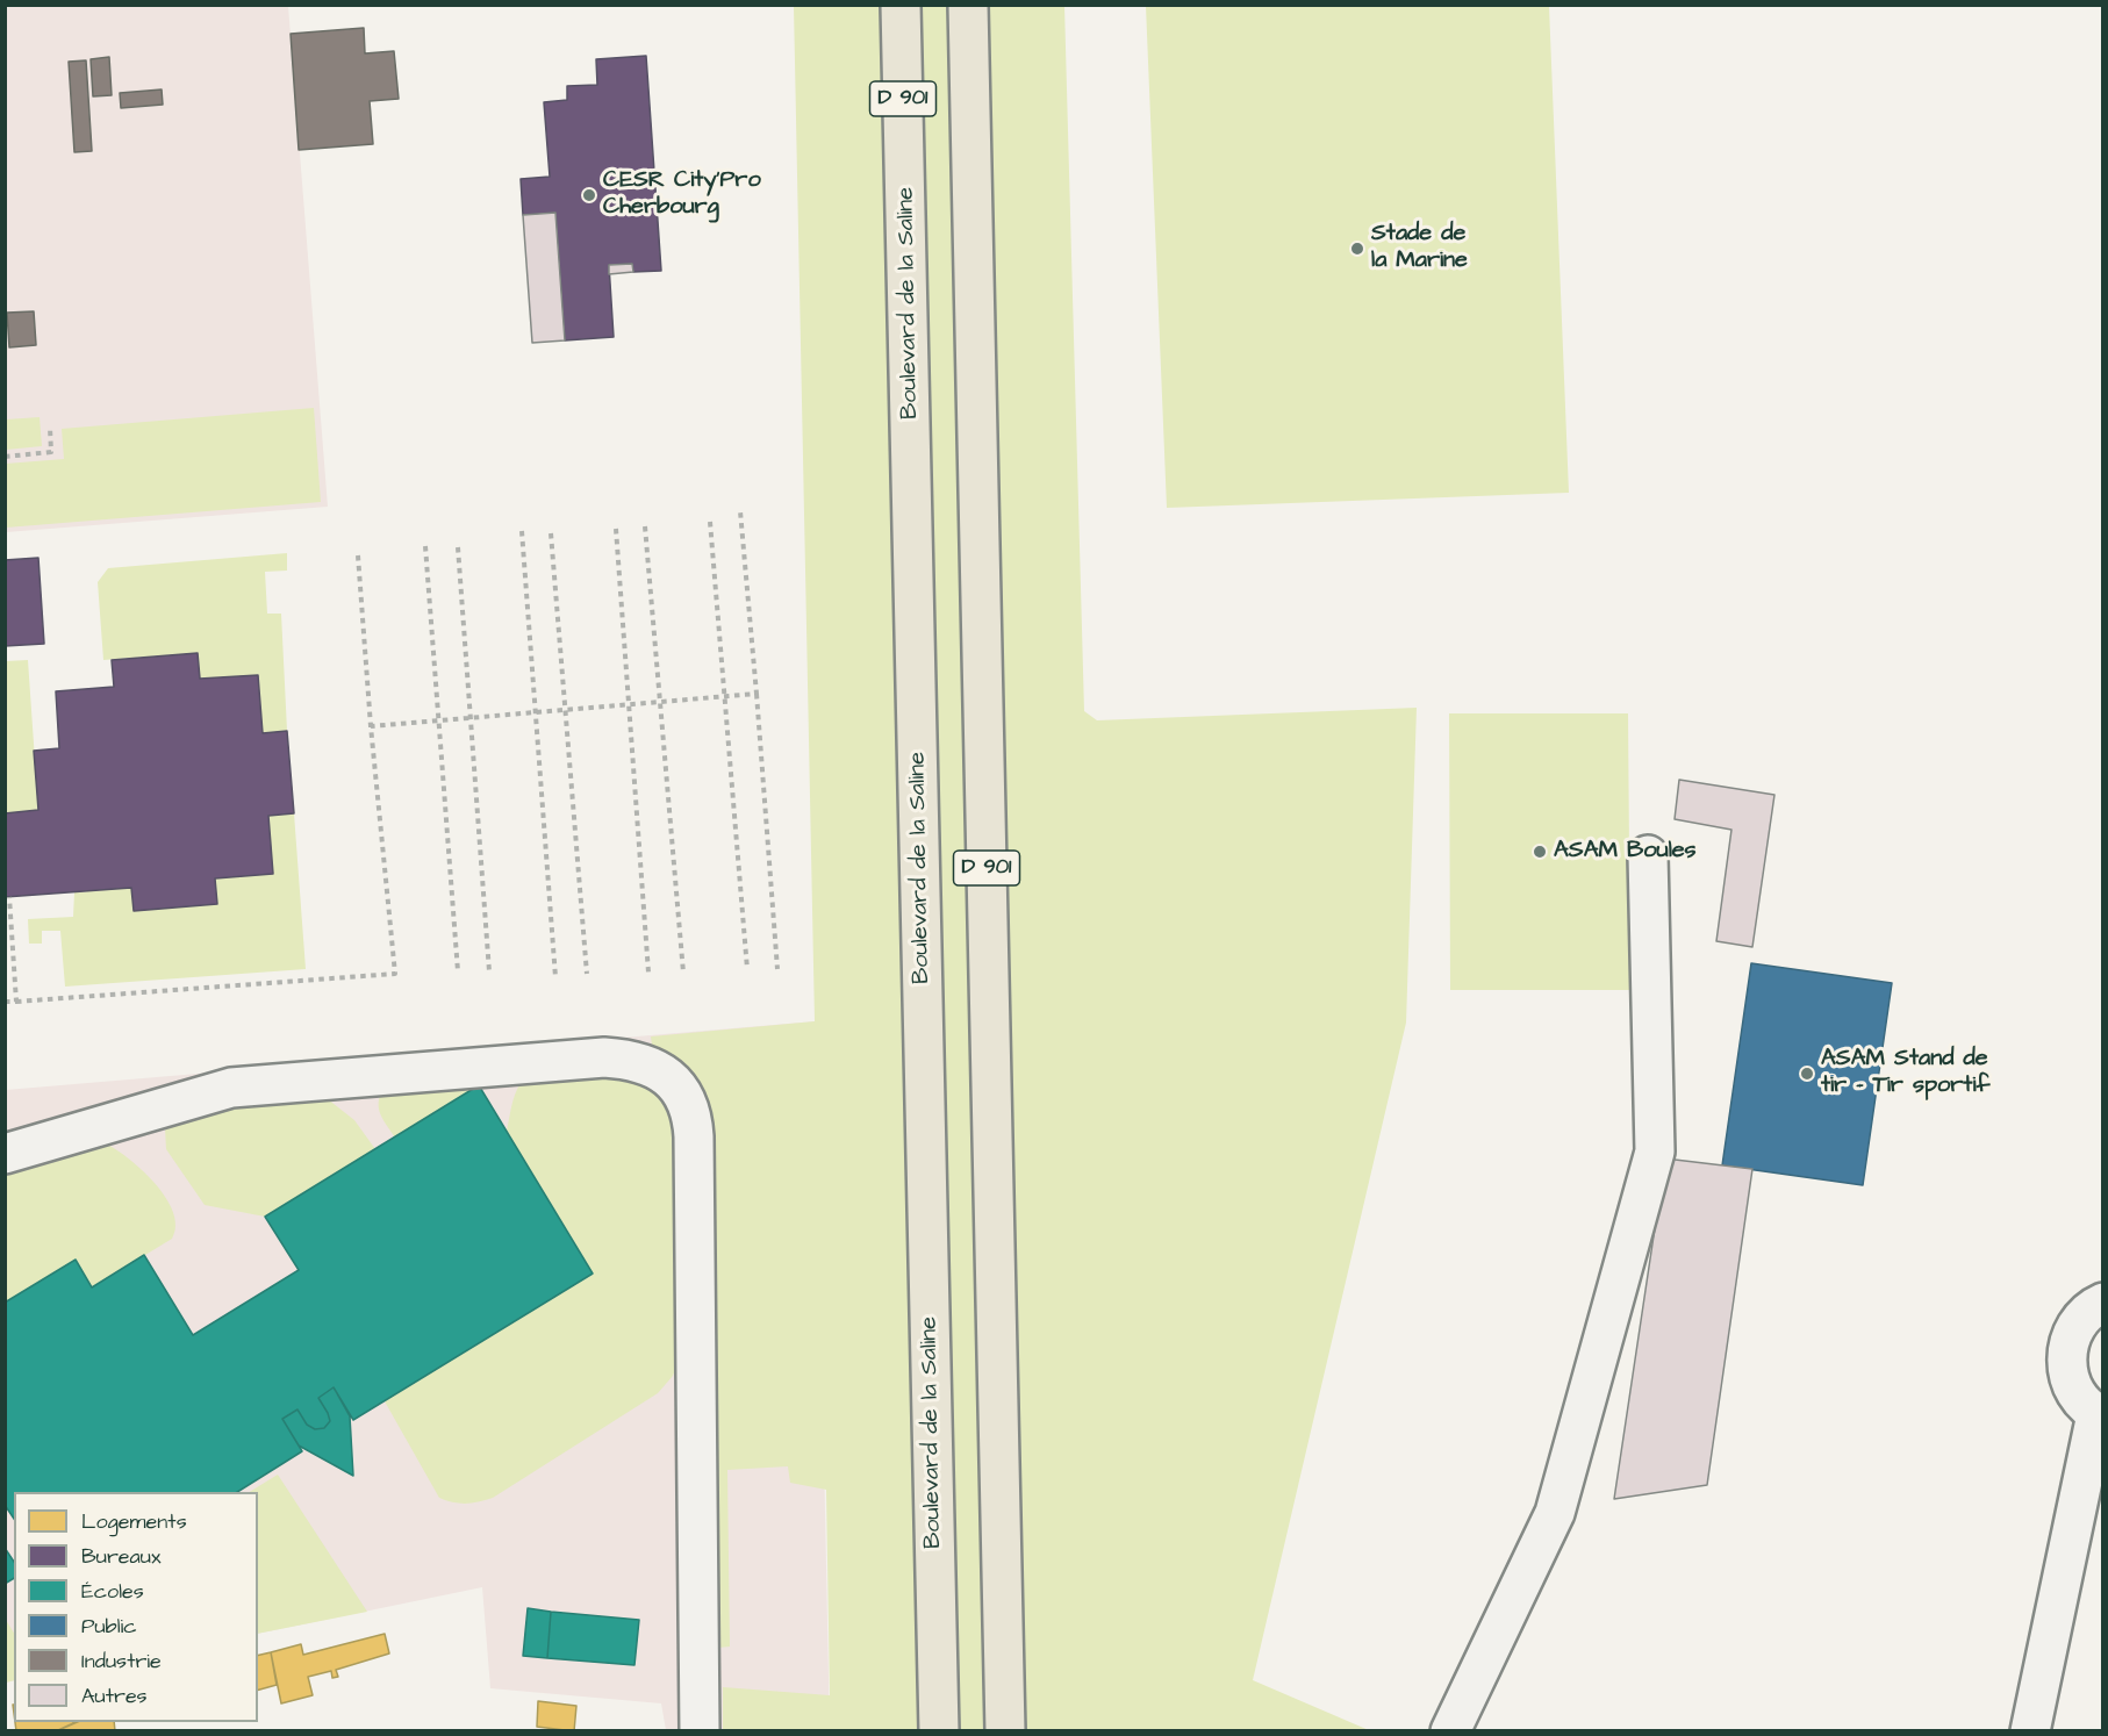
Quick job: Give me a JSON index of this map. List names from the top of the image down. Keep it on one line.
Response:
{"streets":{"main road":["D 901","Boulevard de la Saline"]},"places":["CESR City'Pro Cherbourg","Stade de la Marine","ASAM Boules","ASAM Stand de tir - Tir sportif"],"legend":["Logements","Bureaux","Écoles","Public","Industrie","Autres"]}
